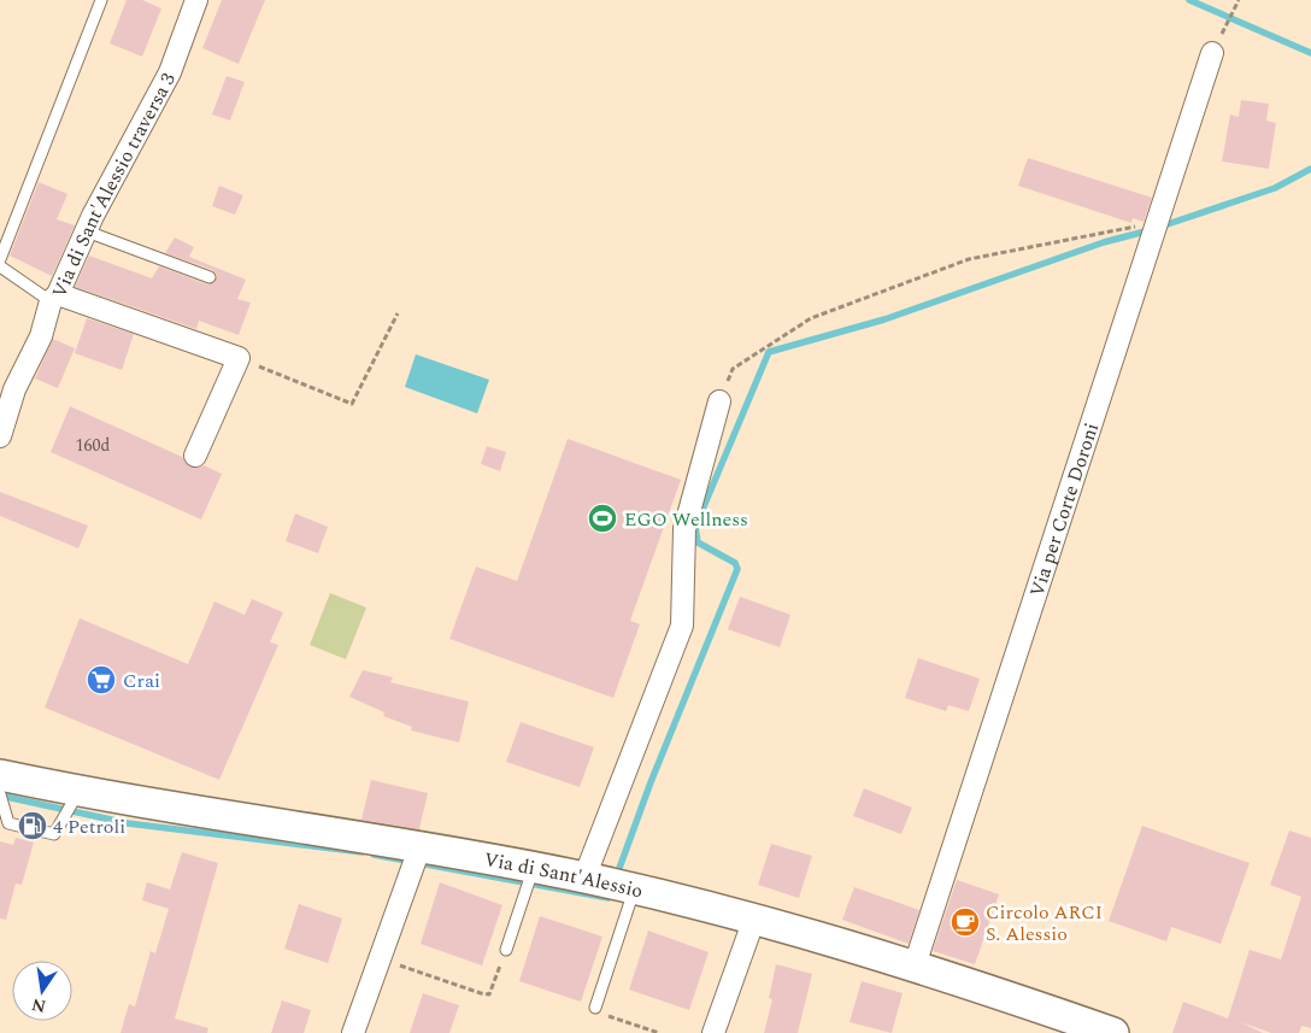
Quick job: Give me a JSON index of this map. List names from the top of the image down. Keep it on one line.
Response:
{"streets":{"street":["Via di Sant'Alessio traversa 3","Via per Corte Doroni","Via di Sant'Alessio"]},"crossings":[["Via per Corte Doroni","Via di Sant'Alessio"]],"places":{"sports":["EGO Wellness"],"supermarket":["Crai"],"fuel station":["4 Petroli"],"cafe":["Circolo ARCI S. Alessio"]},"house_numbers":["160d"],"north":"bottom"}
